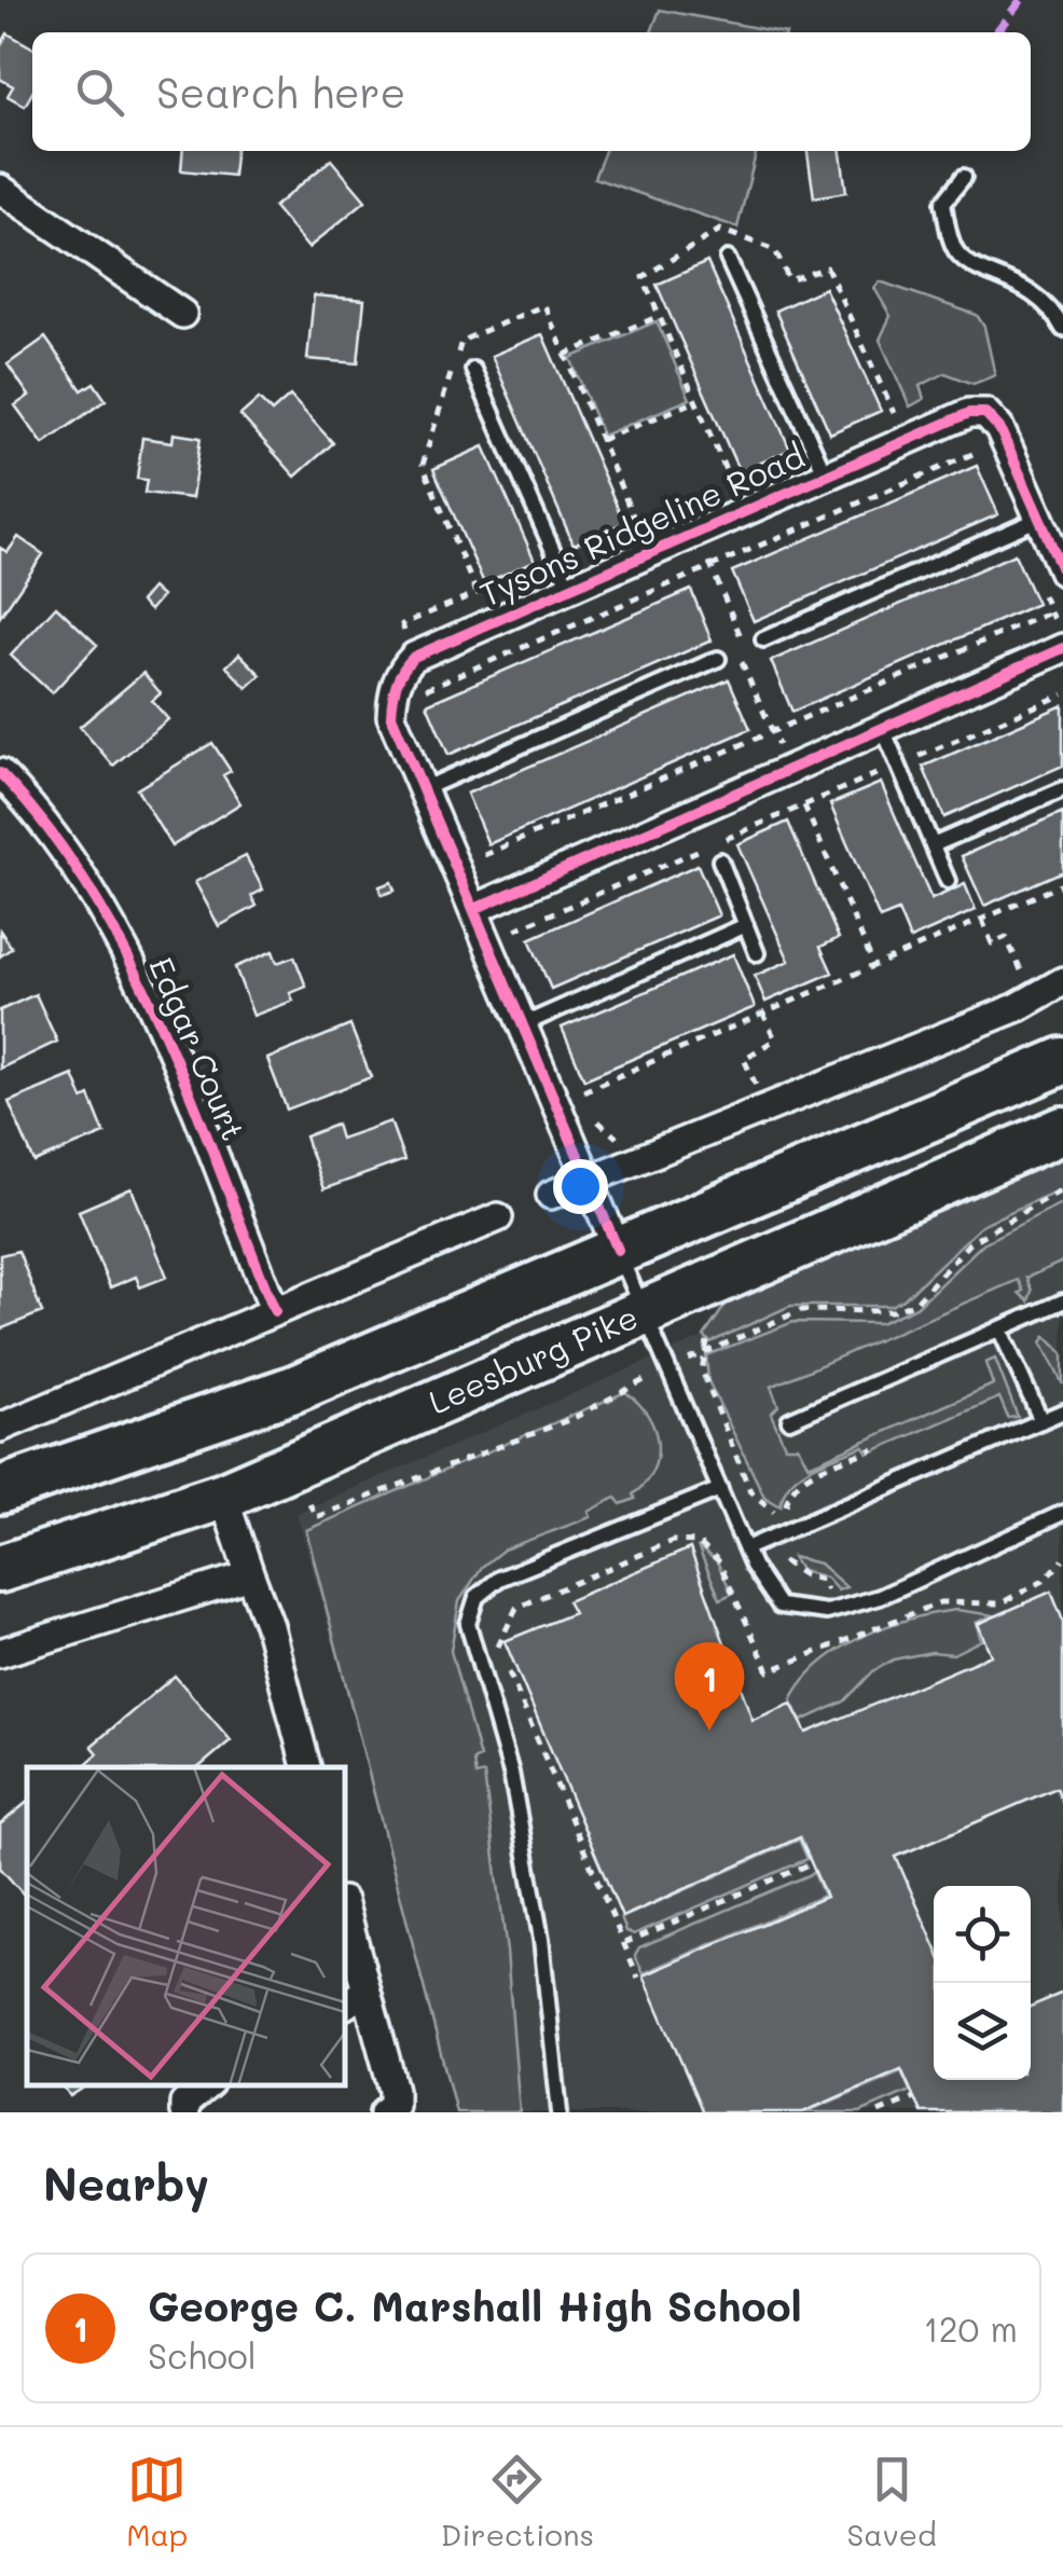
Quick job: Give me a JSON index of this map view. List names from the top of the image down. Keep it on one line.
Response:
{"streets":{"main road":["Leesburg Pike"],"street":["Tysons Ridgeline Road","Edgar Court"]},"page":{"search":"Search here","pins":"1","heading":"Nearby","list":[{"mark":"1","name":"George C. Marshall High School","note":"School","value":"120 m"}],"nav":["Map","Directions","Saved"]}}
